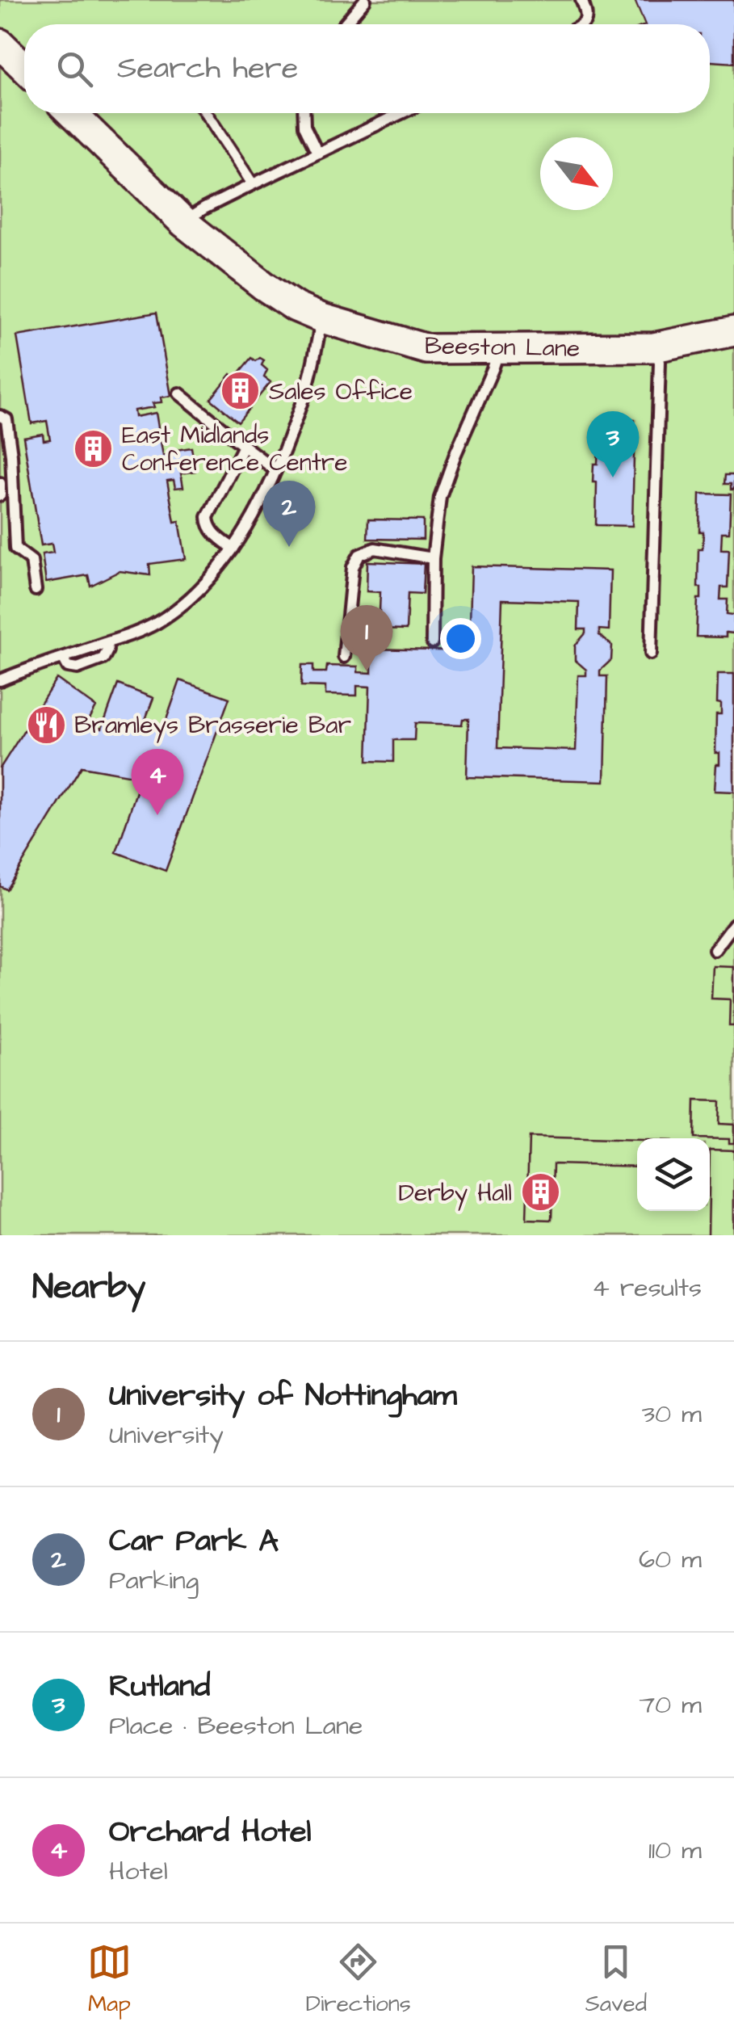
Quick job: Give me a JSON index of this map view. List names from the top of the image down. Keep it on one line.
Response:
{"streets":{"street":["Beeston Lane"]},"places":{"building":["Sales Office","East Midlands Conference Centre","Derby Hall"],"restaurant":["Bramleys Brasserie Bar"]},"north":"bottom right","page":{"search":"Search here","pins":["3","2","1","4"],"heading":["Nearby","4 results"],"list":[{"mark":"1","name":"University of Nottingham","note":"University","value":"30 m"},{"mark":"2","name":"Car Park A","note":"Parking","value":"60 m"},{"mark":"3","name":"Rutland","note":"Place · Beeston Lane","value":"70 m"},{"mark":"4","name":"Orchard Hotel","note":"Hotel","value":"110 m"}],"nav":["Map","Directions","Saved"]}}
